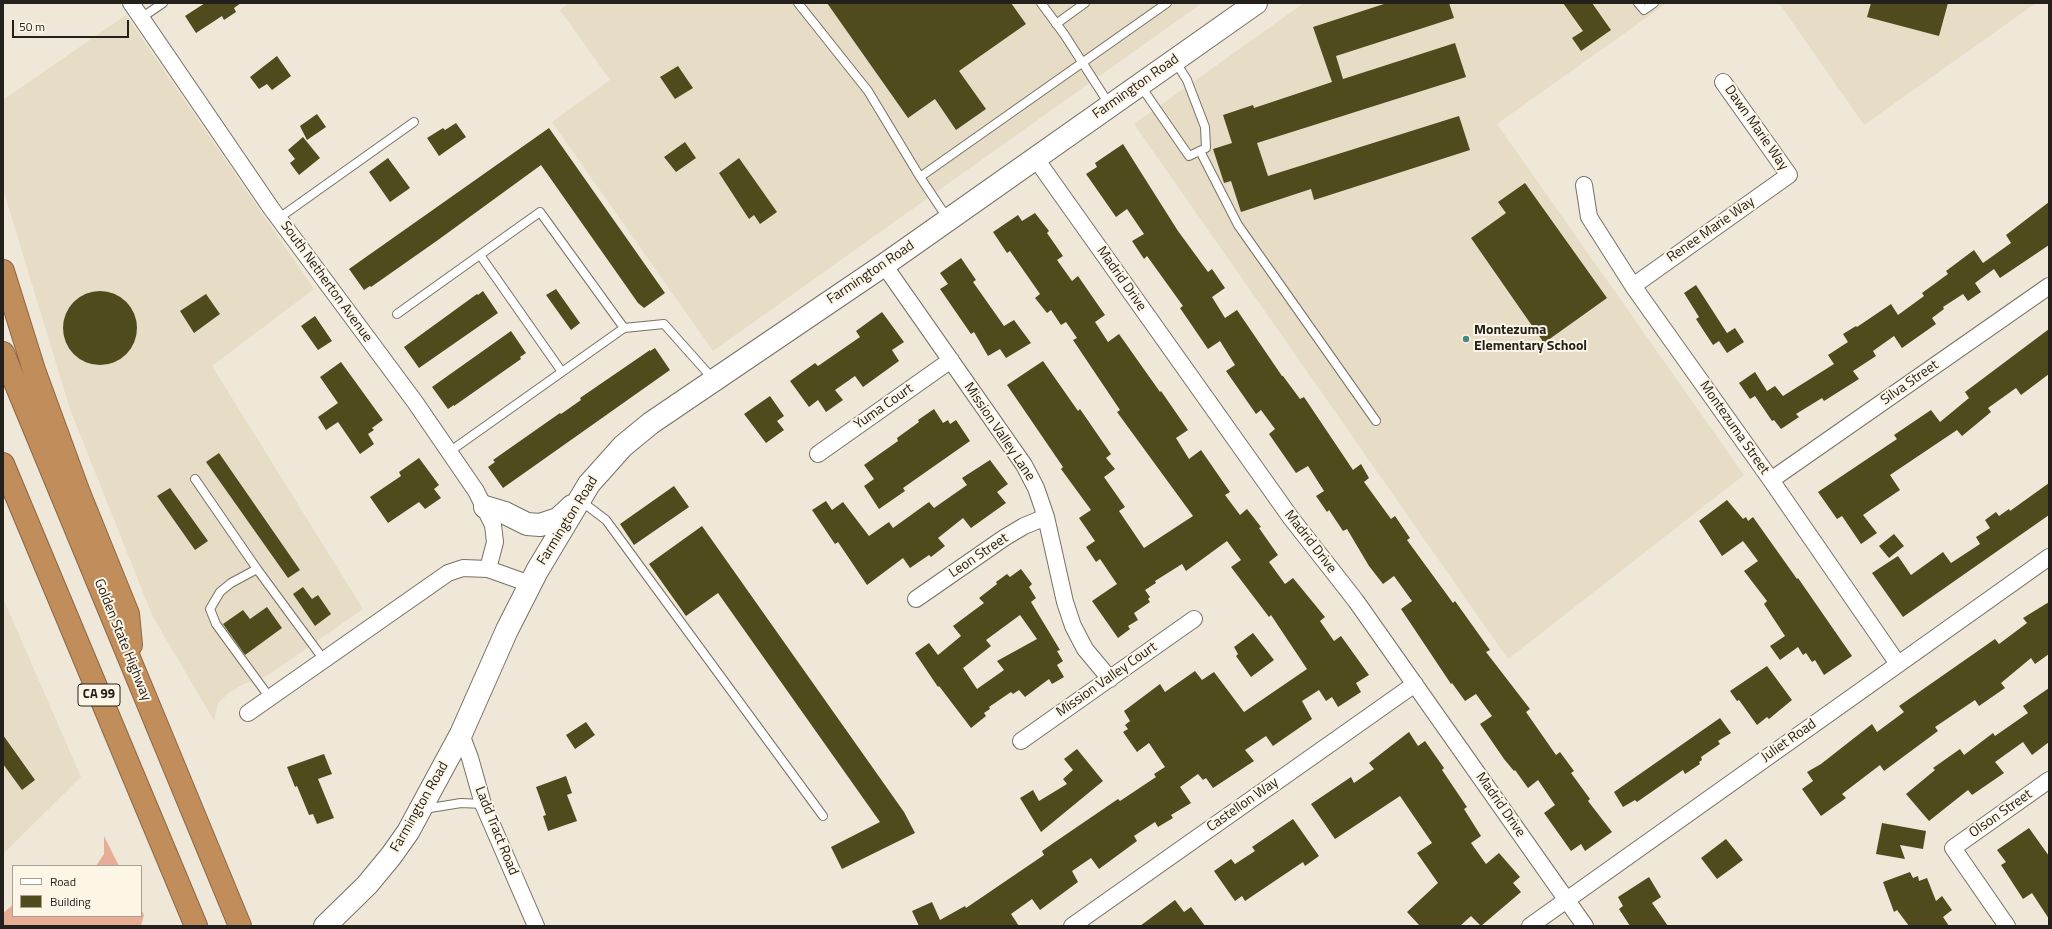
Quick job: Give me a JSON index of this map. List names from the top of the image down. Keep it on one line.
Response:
{"streets":{"highway":["Golden State Highway","CA 99"],"main road":["Farmington Road"],"street":["Dawn Marie Way","Renee Marie Way","Madrid Drive","South Netherton Avenue","Silva Street","Yuma Court","Montezuma Street","Mission Valley Lane","Leon Street","Mission Valley Court","Juliet Road","Castellon Way","Olson Street","Ladd Tract Road"]},"crossings":[["Farmington Road","Madrid Drive"],["Farmington Road","Mission Valley Lane"],["Farmington Road","Ladd Tract Road"],["Dawn Marie Way","Renee Marie Way"],["Renee Marie Way","Montezuma Street"],["Madrid Drive","Juliet Road"],["Madrid Drive","Castellon Way"],["Silva Street","Montezuma Street"],["Yuma Court","Mission Valley Lane"],["Montezuma Street","Juliet Road"],["Mission Valley Lane","Leon Street"],["Mission Valley Lane","Mission Valley Court"]],"places":["Montezuma Elementary School"],"legend":["Road","Building"],"scale_bar":"50 m"}
